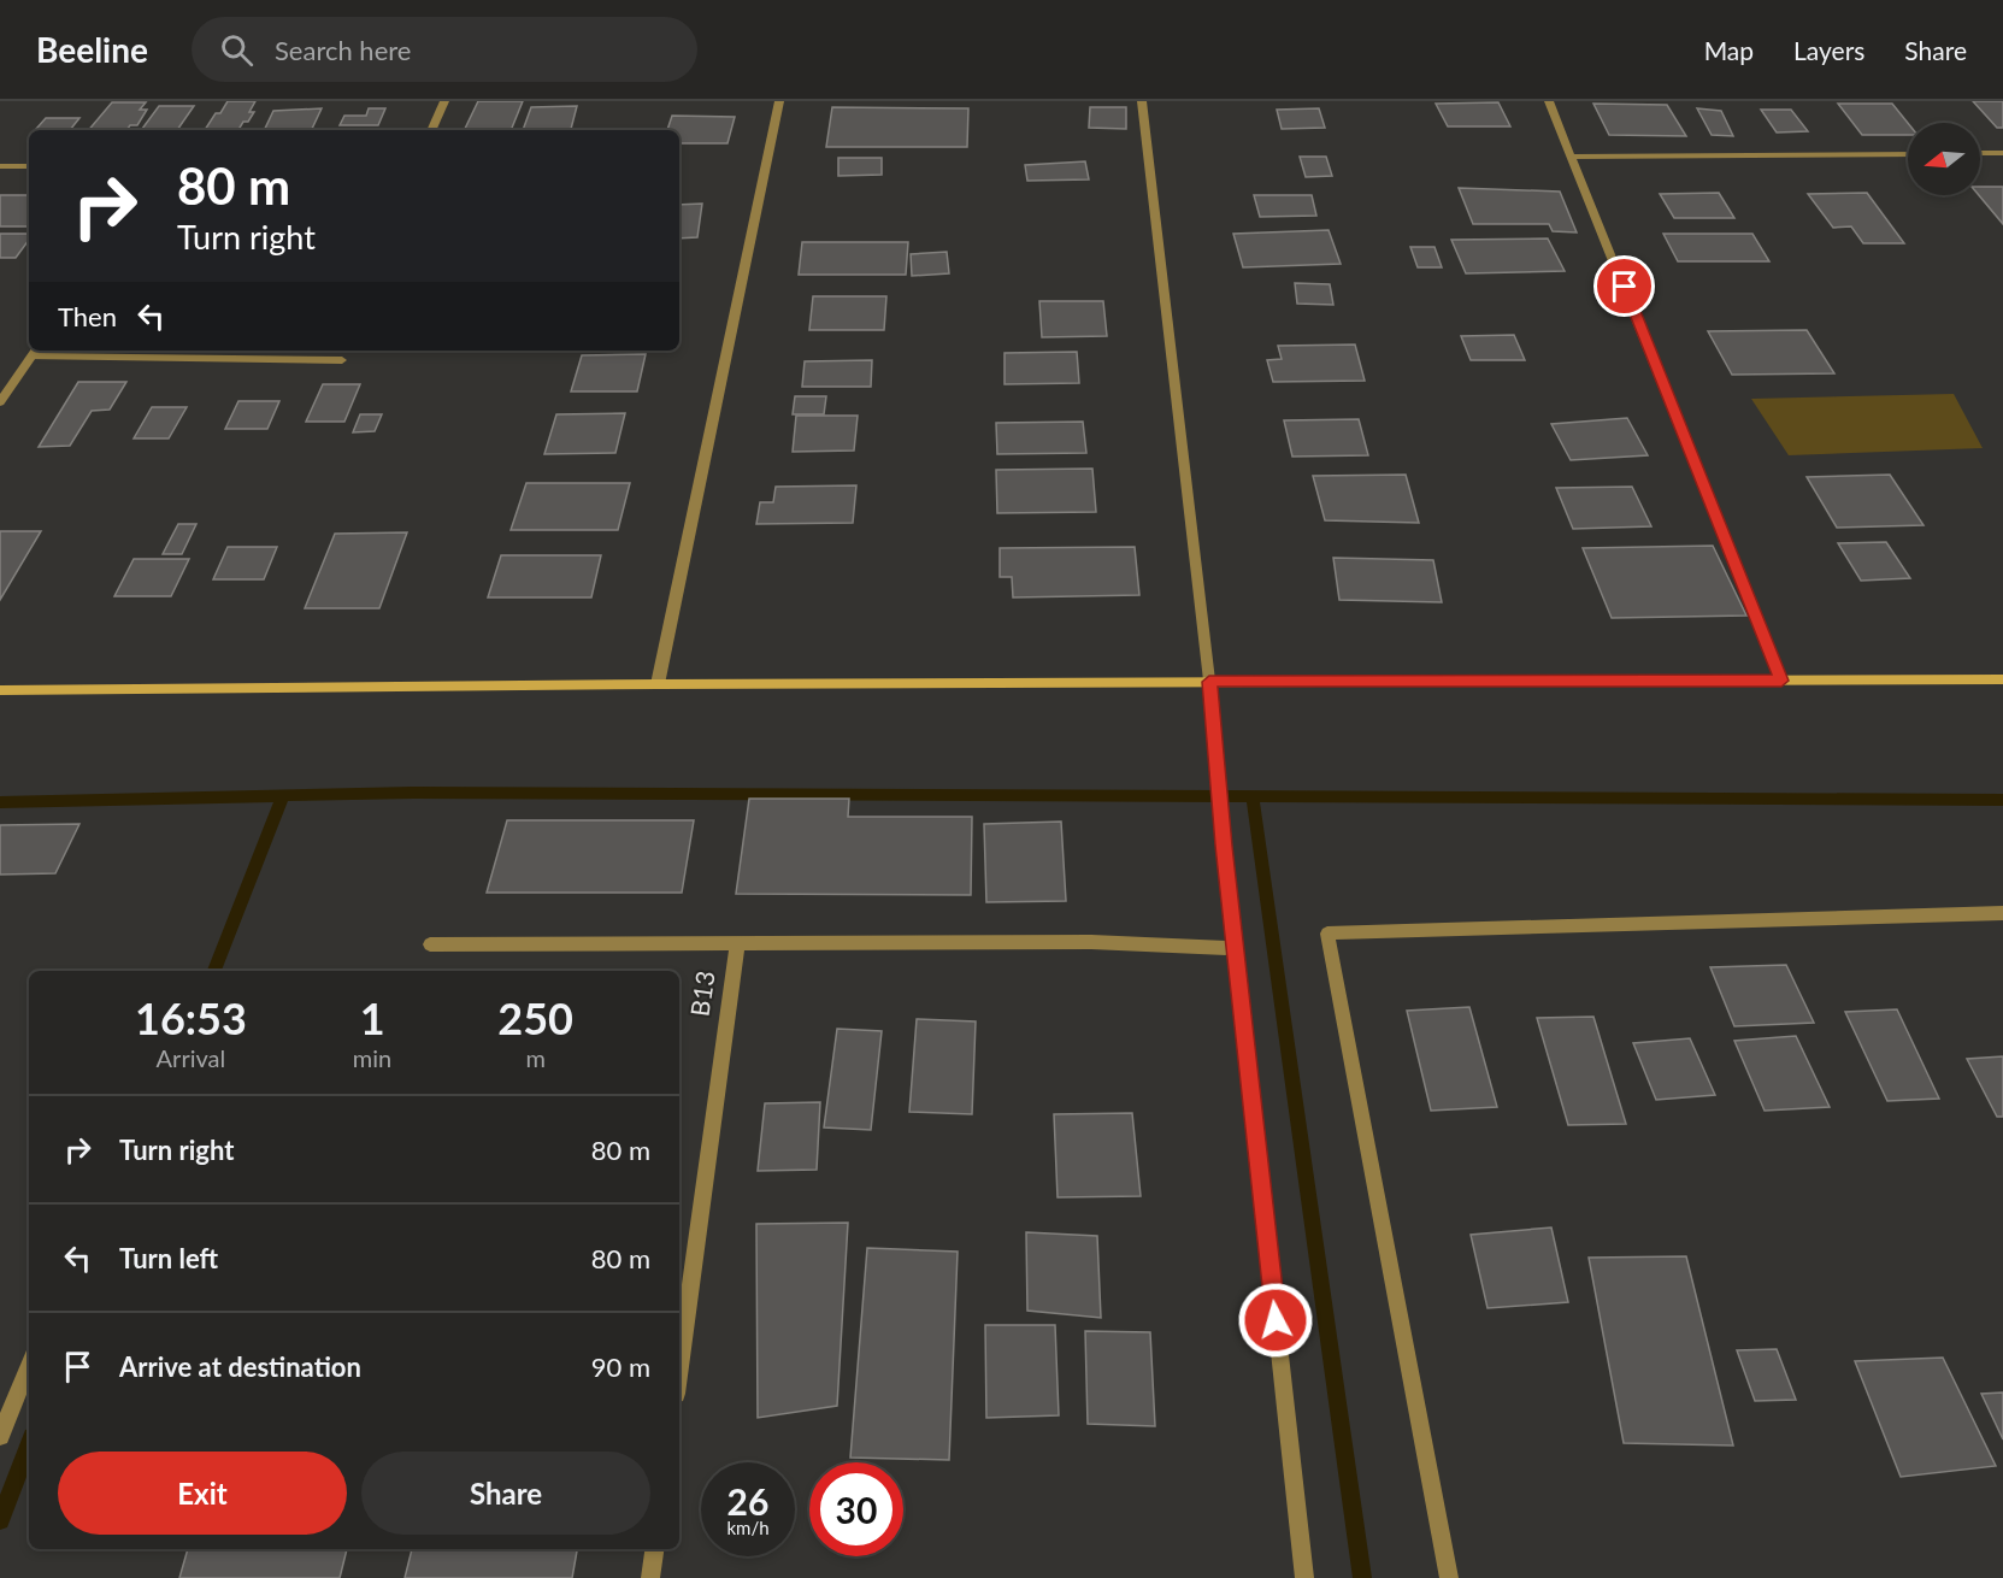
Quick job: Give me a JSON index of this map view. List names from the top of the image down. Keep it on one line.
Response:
{"streets":{"street":["B13"]},"north":"left","page":{"header":"Beeline","search":"Search here","nav":["Map","Layers","Share"],"turn":["80 m","Turn right"],"then":"Then","eta":["16:53","Arrival","1","min","250","m"],"list":[{"name":"Turn right","value":"80 m"},{"name":"Turn left","value":"80 m"},{"name":"Arrive at destination","value":"90 m"}],"buttons":["Exit","Share"],"speed":"26 km/h","limit":"30"}}
